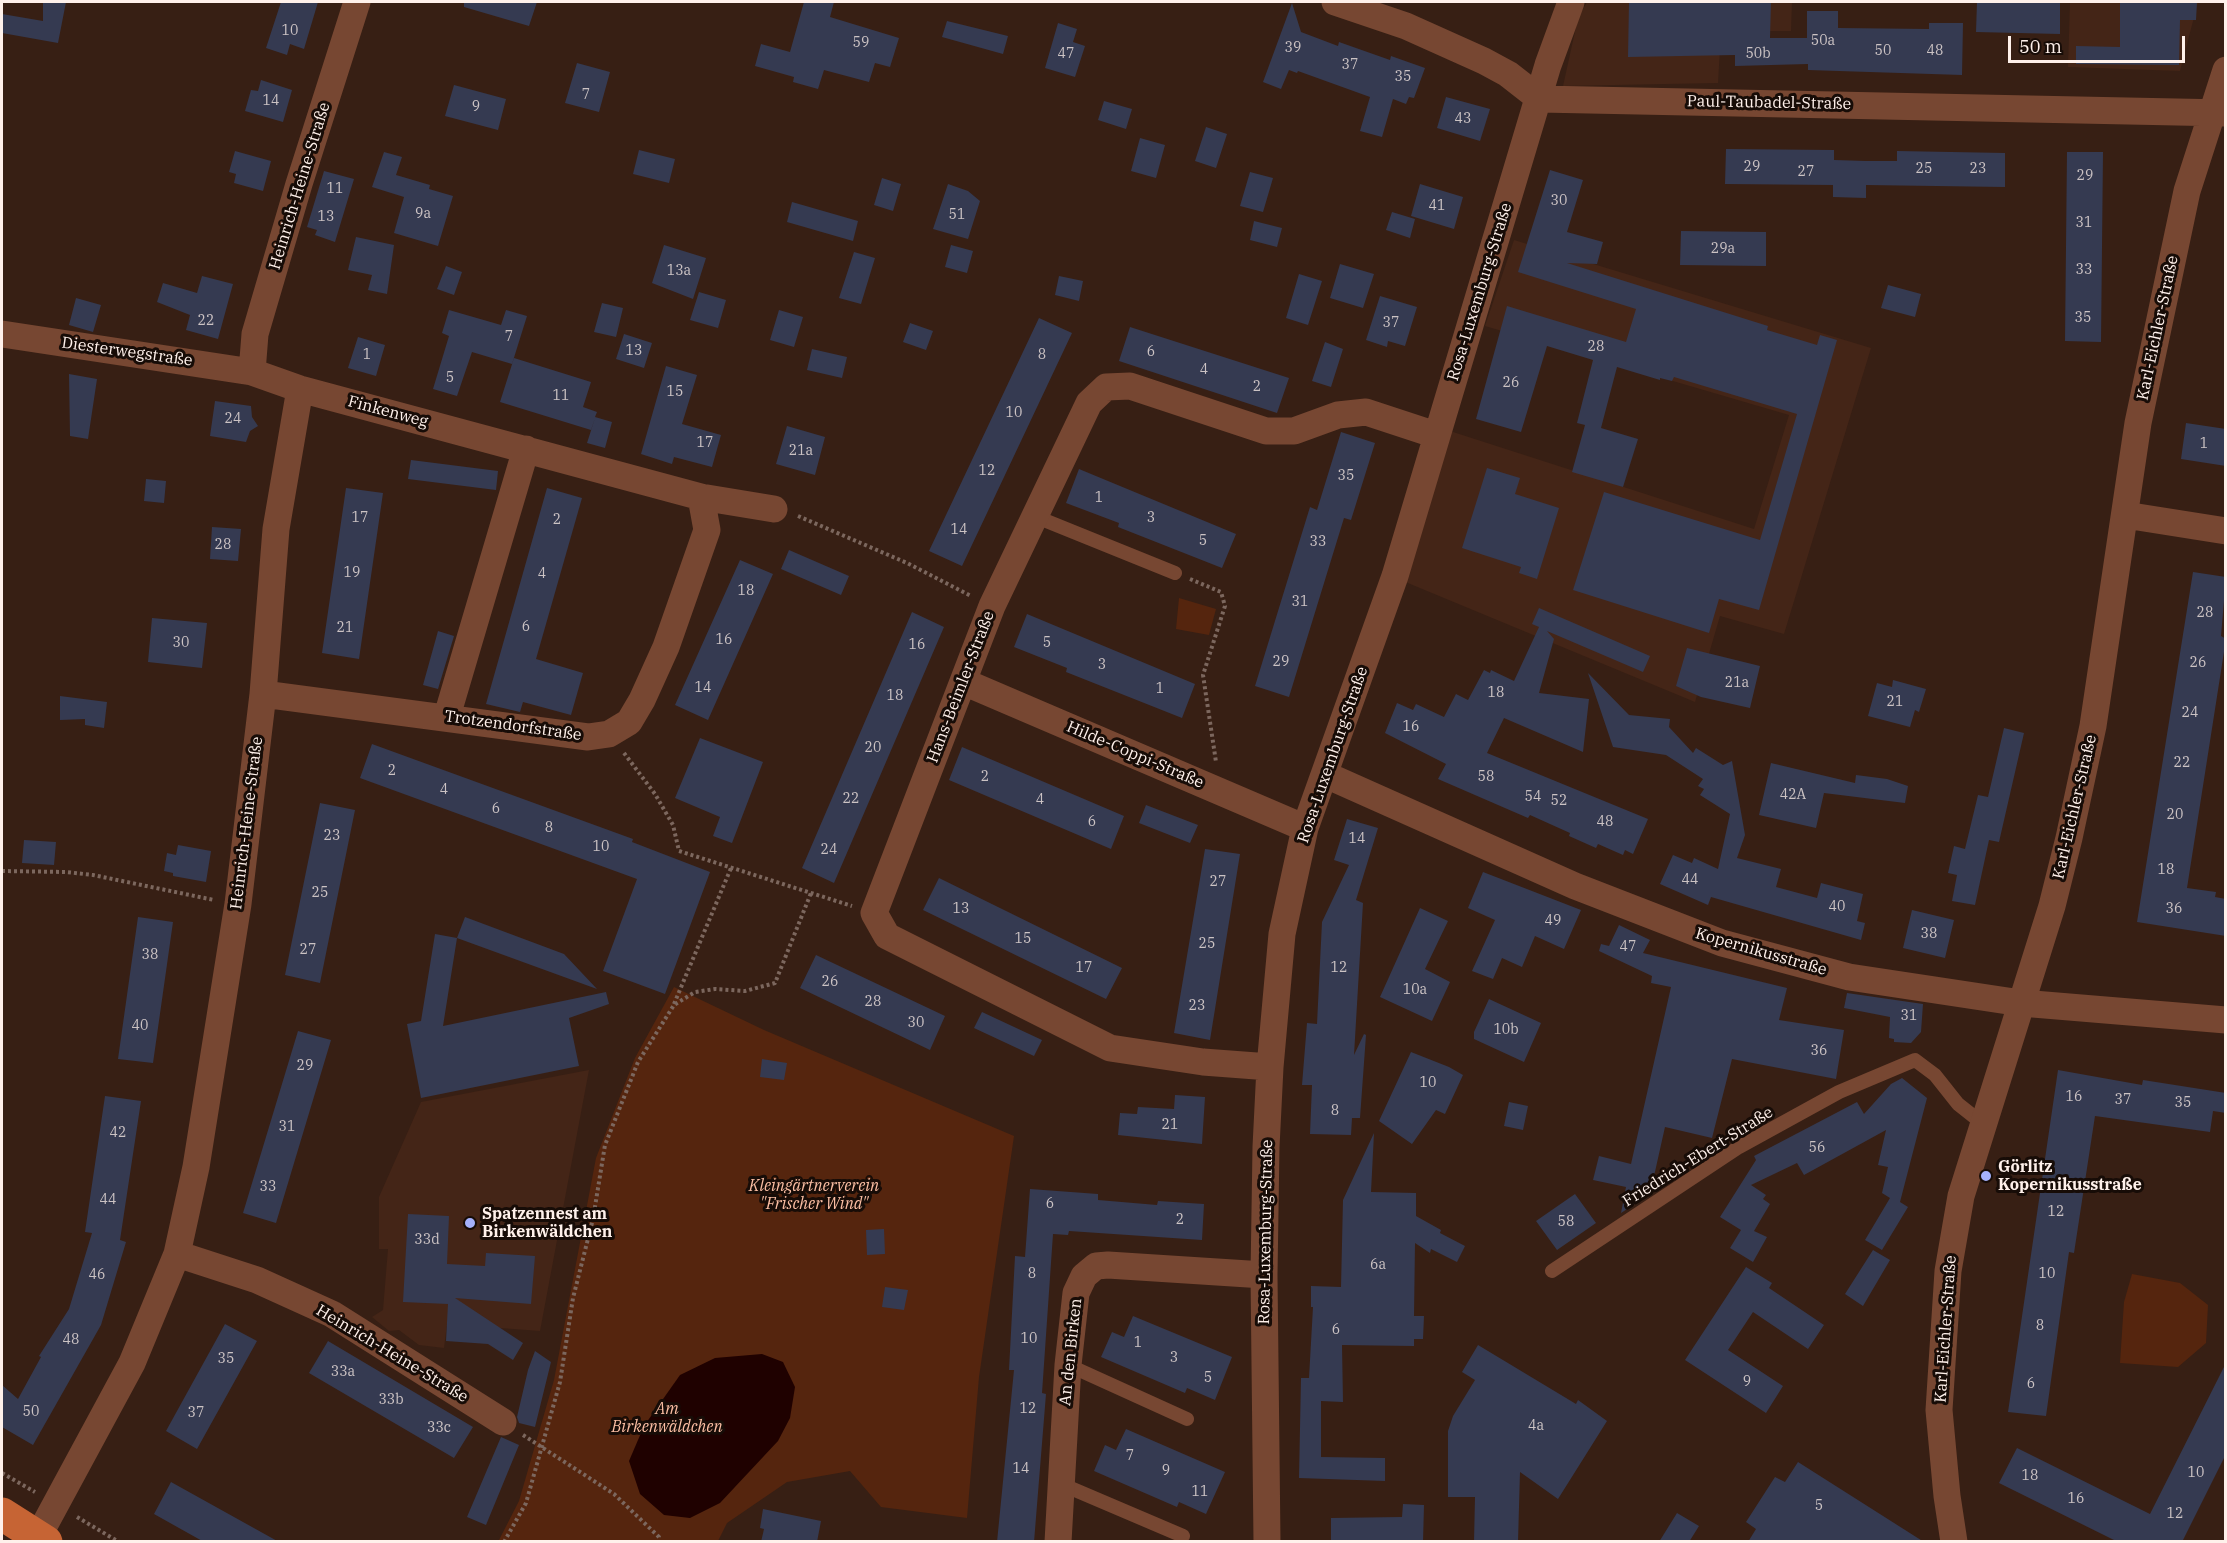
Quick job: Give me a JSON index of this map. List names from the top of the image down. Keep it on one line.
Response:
{"streets":{"street":["Paul-Taubadel-Straße","Heinrich-Heine-Straße","Rosa-Luxemburg-Straße","Karl-Eichler-Straße","Diesterwegstraße","Finkenweg","Hans-Beimler-Straße","Trotzendorfstraße","Hilde-Coppi-Straße","Kopernikusstraße","An den Birken"],"lane":["Friedrich-Ebert-Straße"]},"crossings":[["Paul-Taubadel-Straße","Rosa-Luxemburg-Straße"],["Paul-Taubadel-Straße","Karl-Eichler-Straße"],["Heinrich-Heine-Straße","Diesterwegstraße"],["Heinrich-Heine-Straße","Finkenweg"],["Heinrich-Heine-Straße","Trotzendorfstraße"],["Rosa-Luxemburg-Straße","Hans-Beimler-Straße"],["Rosa-Luxemburg-Straße","Hilde-Coppi-Straße"],["Rosa-Luxemburg-Straße","Kopernikusstraße"],["Rosa-Luxemburg-Straße","An den Birken"],["Karl-Eichler-Straße","Kopernikusstraße"],["Karl-Eichler-Straße","Friedrich-Ebert-Straße"],["Diesterwegstraße","Finkenweg"],["Hans-Beimler-Straße","Hilde-Coppi-Straße"]],"parks":["Kleingärtnerverein \"Frischer Wind\"","Am Birkenwäldchen"],"places":["Görlitz Kopernikusstraße","Spatzennest am Birkenwäldchen"],"house_numbers":["10","50a","59","39","50","48","47","50b","37","35","7","14","9","43","29","25","23","27","29","11","30","41","9a","51","13","31","29a","33","13a","35","22","37","7","28","13","6","1","8","4","5","26","2","15","11","10","24","17","1","21a","12","35","1","17","3","2","14","5","33","28","19","4","18","31","28","6","21","16","30","5","16","29","26","3","21a","14","1","18","18","21","24","16","20","22","2","2","58","4","42A","54","22","4","52","6","20","6","48","8","23","14","10","24","18","44","27","25","40","13","36","49","38","15","25","47","27","38","17","12","26","10a","28","23","31","30","40","10b","36","29","10","16","37","35","8","21","31","42","56","33","44","6","12","2","58","33d","6a","8","10","46","8","6","10","48","1","3","35","33a","5","9","6","33b","12","50","37","4a","33c","7","14","9","10","18","11","16","5","12"],"scale_bar":"50 m"}
